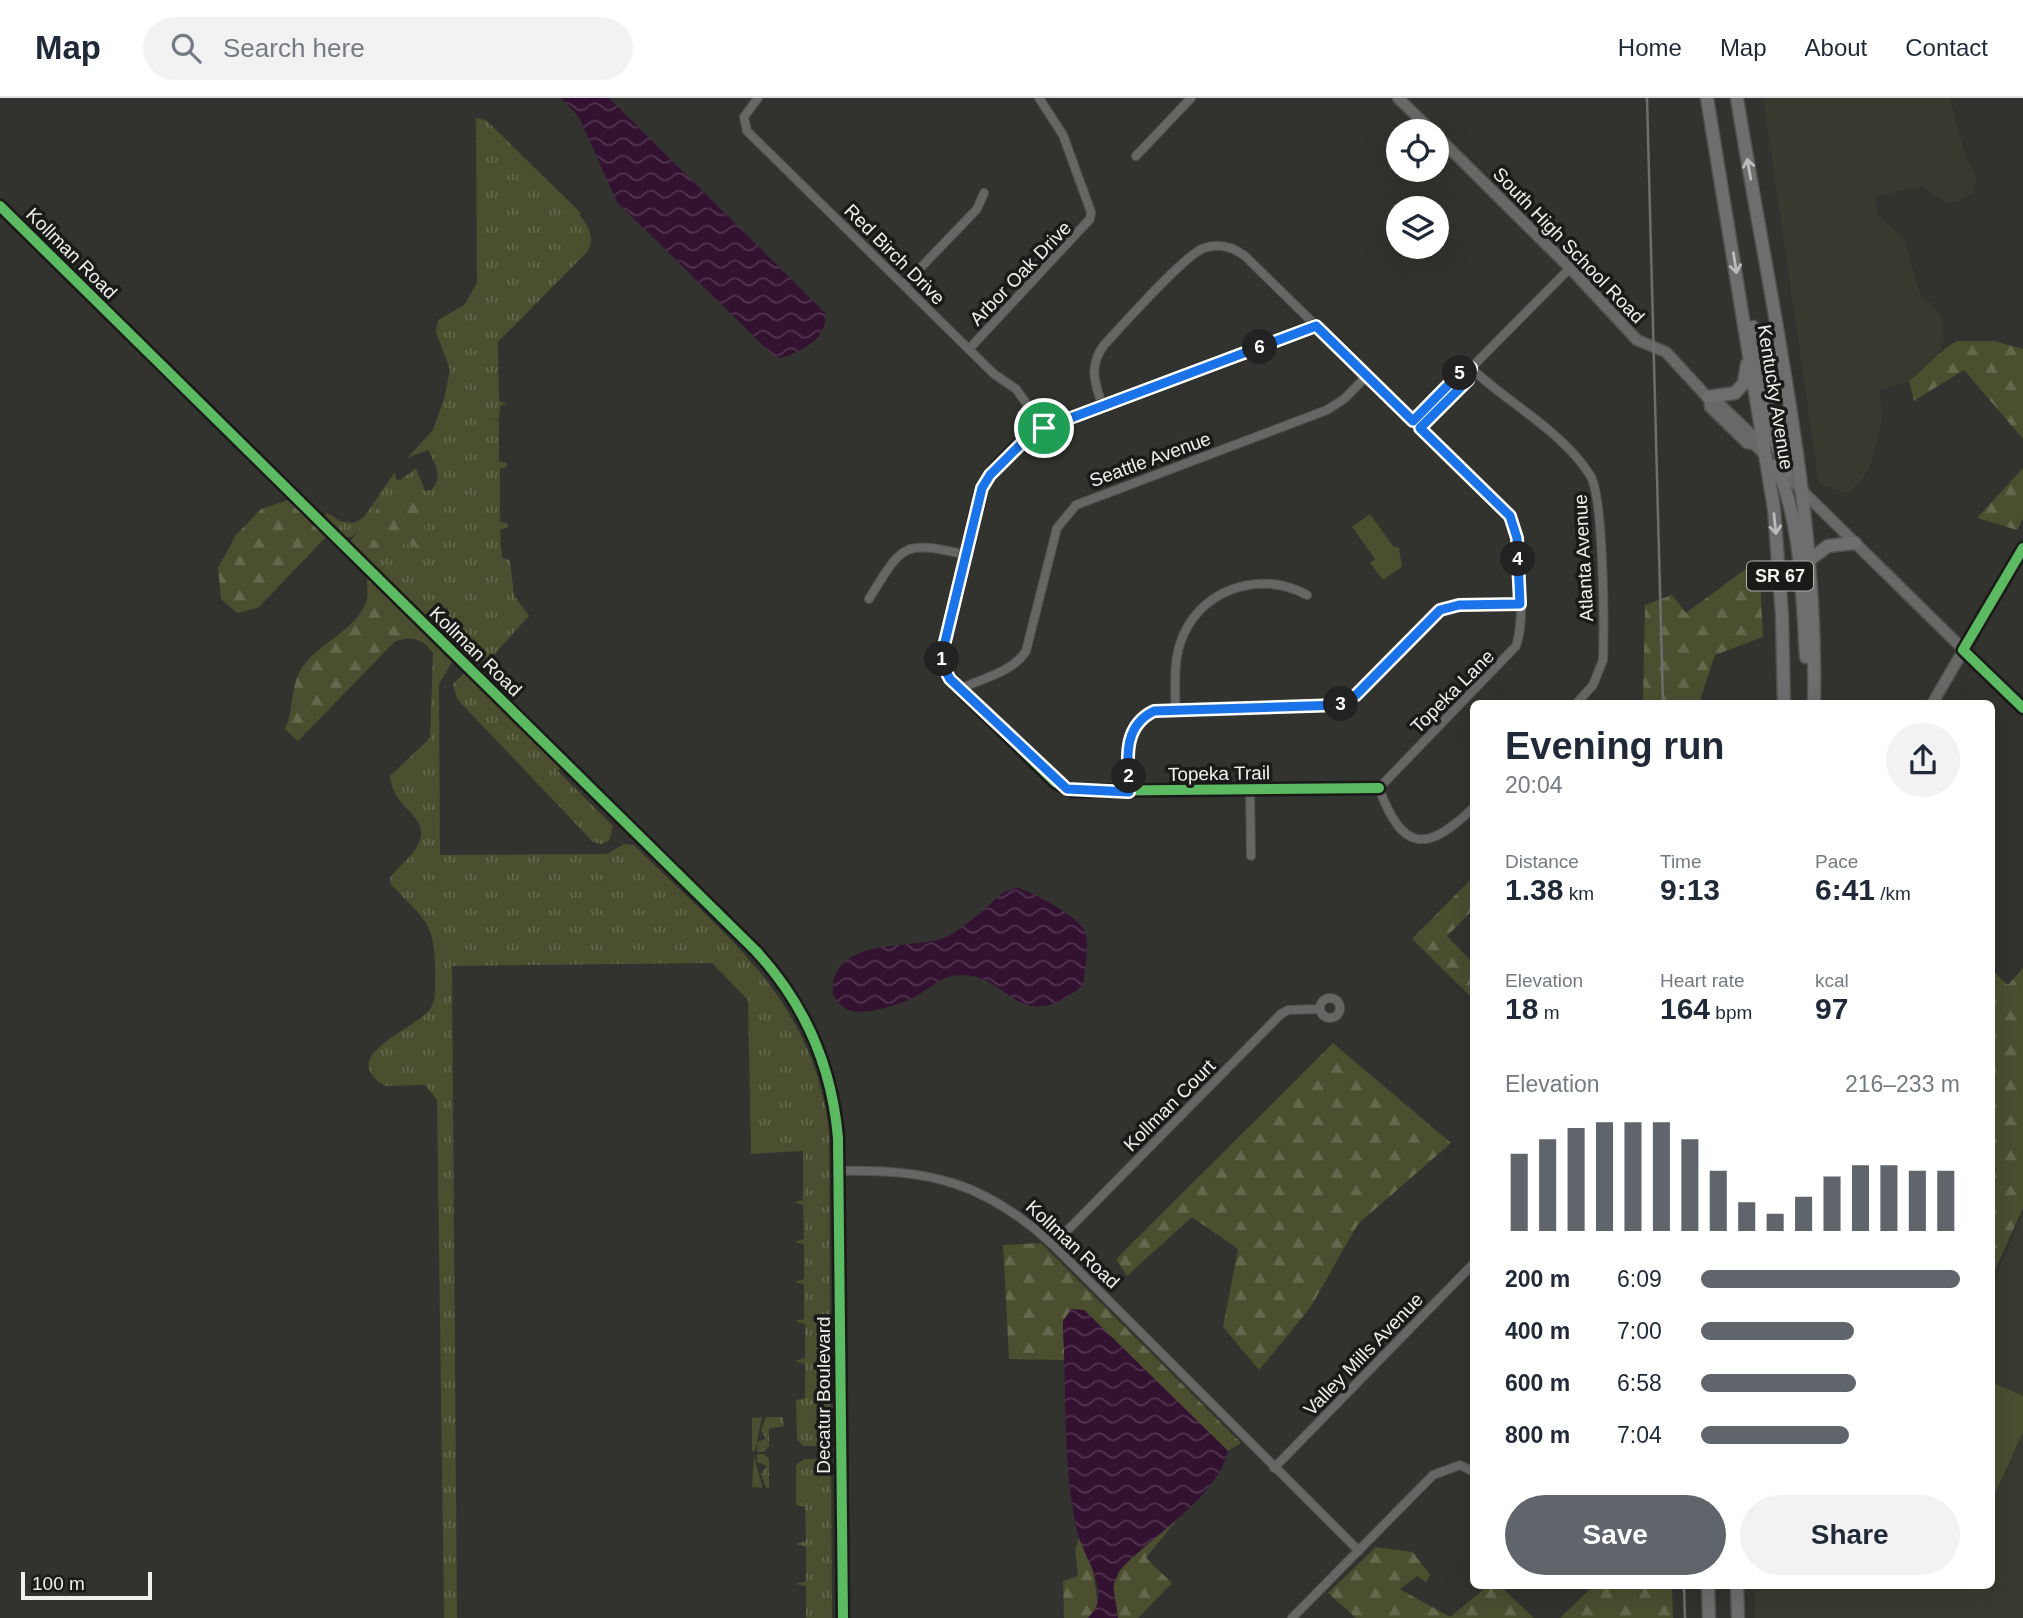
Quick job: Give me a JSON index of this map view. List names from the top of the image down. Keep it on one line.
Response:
{"streets":{"main road":["Kentucky Avenue","SR 67"],"street":["South High School Road","Kollman Road","Red Birch Drive","Arbor Oak Drive","Seattle Avenue","Atlanta Avenue","Topeka Lane","Topeka Trail","Kollman Court","Valley Mills Avenue","Decatur Boulevard"]},"crossings":[["South High School Road","Kentucky Avenue"],["Kollman Road","Kollman Court"],["Kollman Road","Valley Mills Avenue"],["Kollman Road","Decatur Boulevard"],["Red Birch Drive","Arbor Oak Drive"],["Seattle Avenue","Topeka Lane"],["Seattle Avenue","Topeka Trail"],["Topeka Lane","Topeka Trail"]],"scale_bar":"100 m","page":{"header":"Map","search":"Search here","nav":["Home","Map","About","Contact"],"pins":["6","5","4","1","3","2"],"heading":["Evening run","20:04"],"stats":[["Distance","1.38 km"],["Time","9:13"],["Pace","6:41 /km"],["Elevation","18 m"],["Heart rate","164 bpm"],["kcal","97"]],"chart":["Elevation","216–233 m"],"list":[{"name":"200 m","note":"6:09"},{"name":"400 m","note":"7:00"},{"name":"600 m","note":"6:58"},{"name":"800 m","note":"7:04"}],"buttons":["Save","Share"],"scale":"100 m"}}
